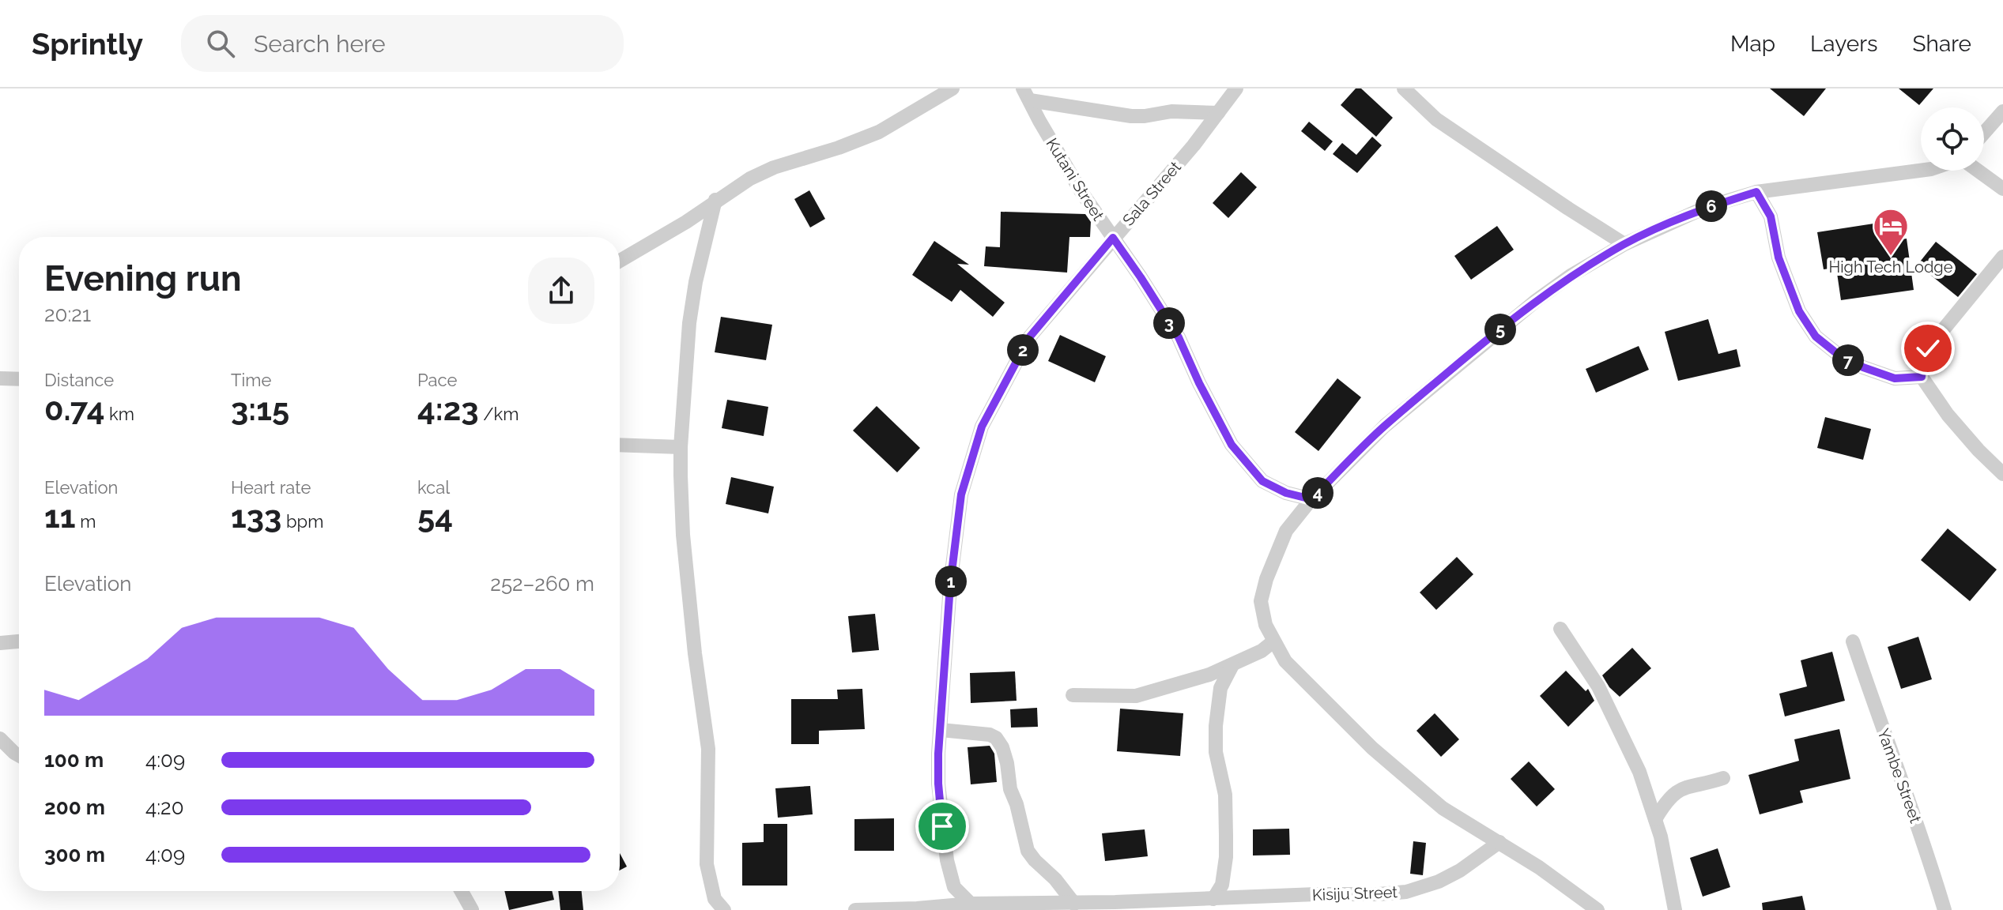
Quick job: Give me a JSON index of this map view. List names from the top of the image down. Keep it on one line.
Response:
{"streets":{"street":["Kutani Street","Sala Street","Yambe Street","Kisiju Street"]},"crossings":[["Kutani Street","Sala Street"],["Sala Street","Kisiju Street"]],"places":{"hotel":["High Tech Lodge"]},"page":{"header":"Sprintly","search":"Search here","nav":["Map","Layers","Share"],"pins":["6","3","5","2","7","4","1"],"heading":["Evening run","20:21"],"stats":[["Distance","0.74 km"],["Time","3:15"],["Pace","4:23 /km"],["Elevation","11 m"],["Heart rate","133 bpm"],["kcal","54"]],"chart":["Elevation","252–260 m"],"list":[{"name":"100 m","note":"4:09"},{"name":"200 m","note":"4:20"},{"name":"300 m","note":"4:09"}]}}
